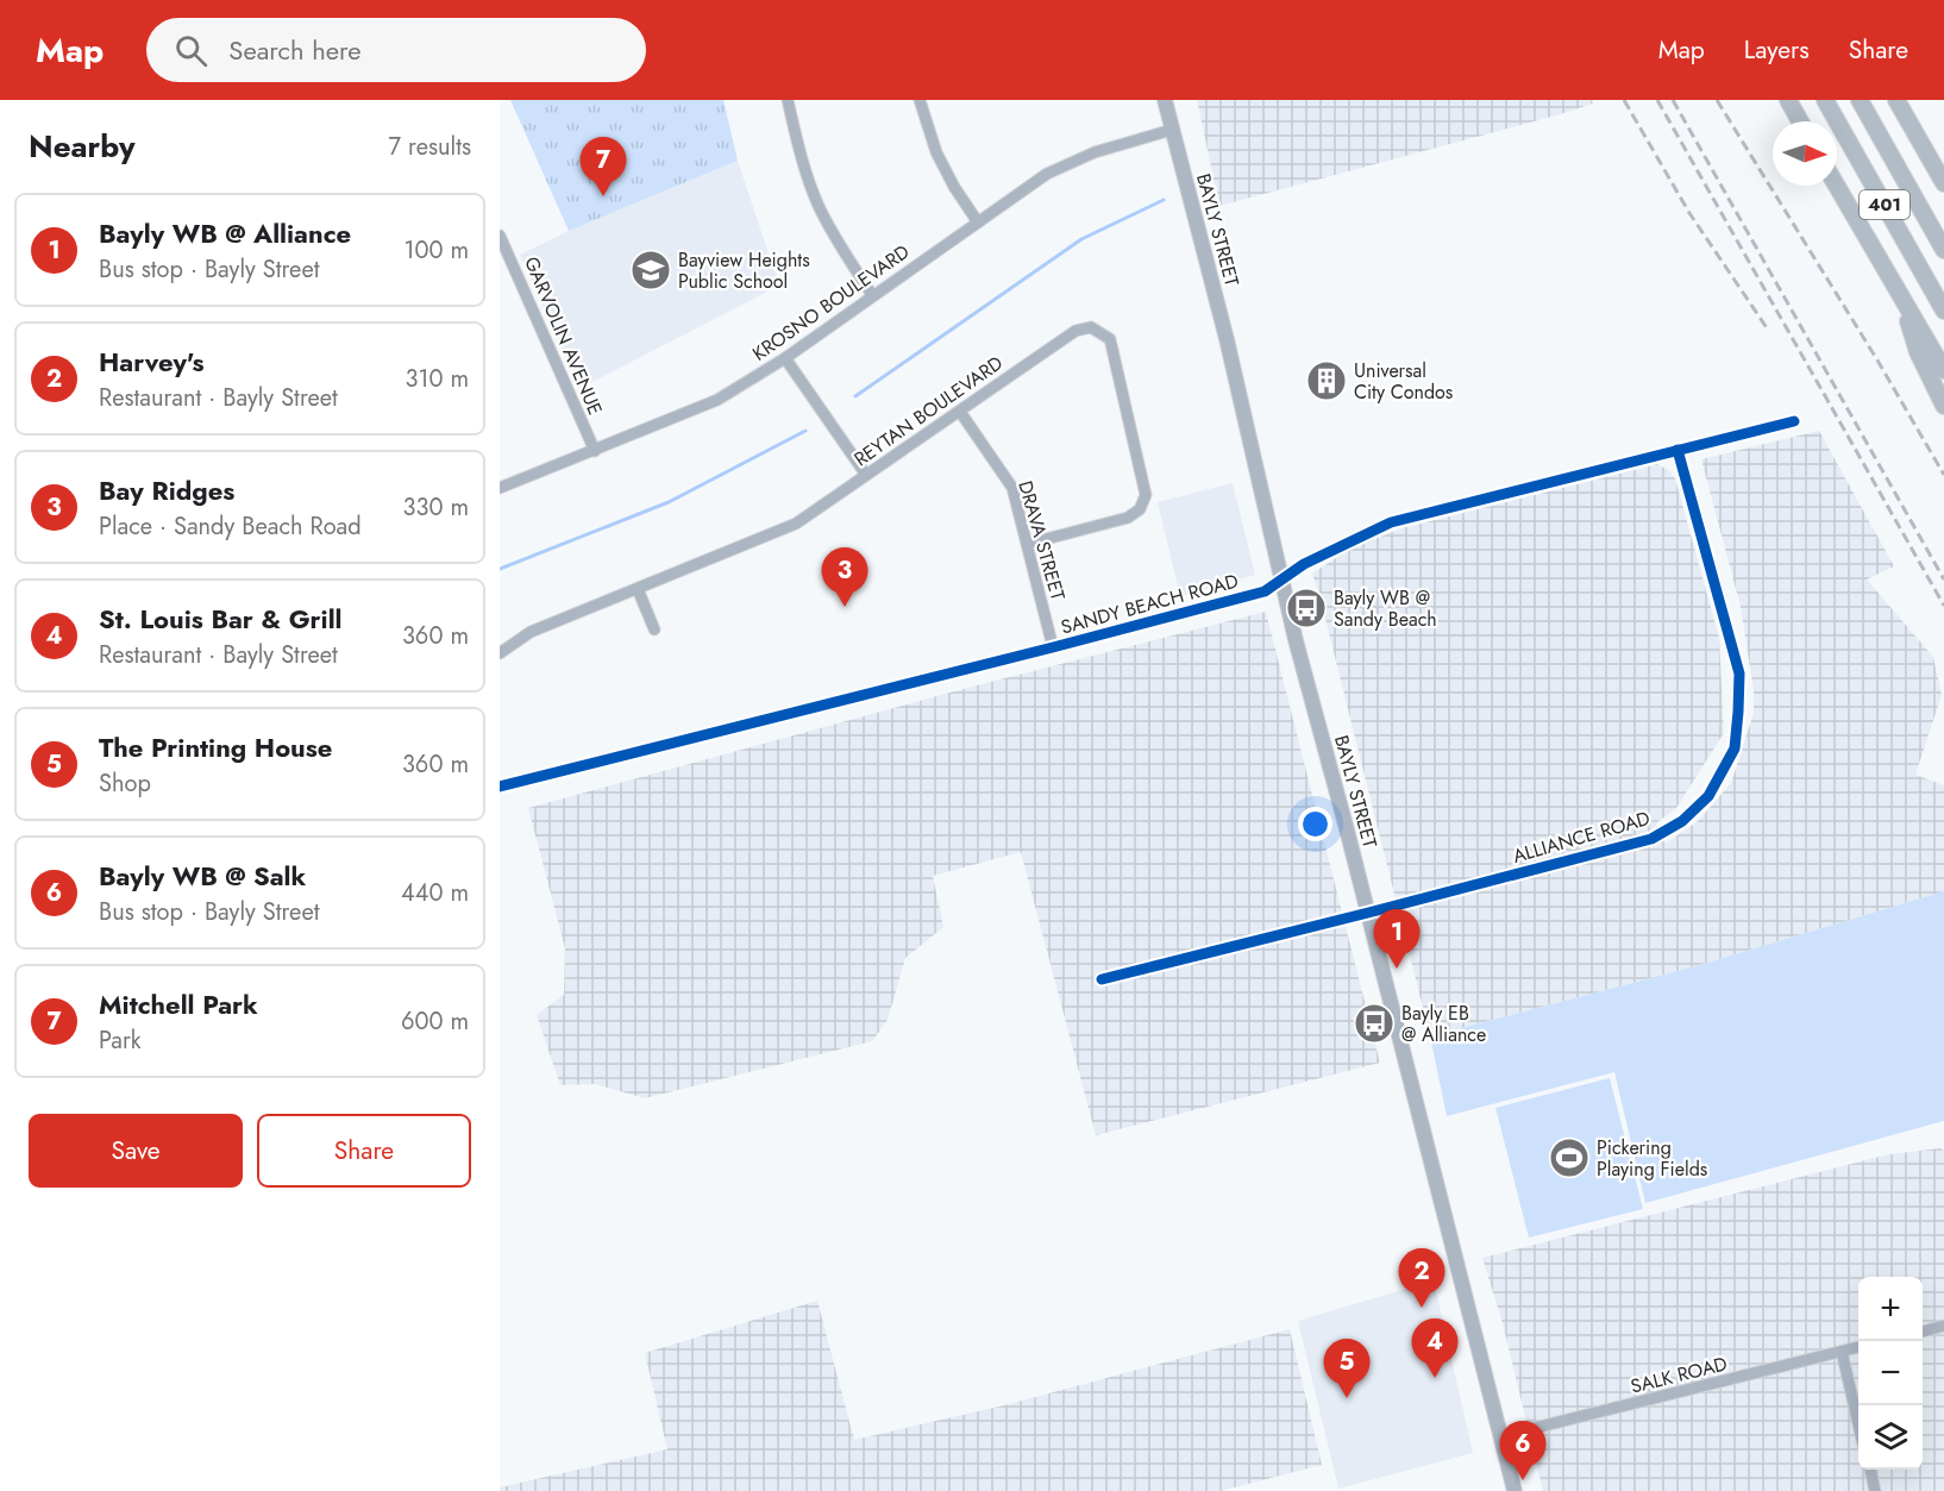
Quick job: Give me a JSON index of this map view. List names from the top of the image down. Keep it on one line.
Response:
{"streets":{"highway":["401"],"main road":["BAYLY STREET"],"street":["KROSNO BOULEVARD","GARVOLIN AVENUE","REYTAN BOULEVARD","DRAVA STREET","SANDY BEACH ROAD","ALLIANCE ROAD","SALK ROAD"]},"crossings":[["BAYLY STREET","KROSNO BOULEVARD"],["BAYLY STREET","SANDY BEACH ROAD"],["BAYLY STREET","ALLIANCE ROAD"],["BAYLY STREET","SALK ROAD"],["KROSNO BOULEVARD","GARVOLIN AVENUE"],["REYTAN BOULEVARD","DRAVA STREET"],["DRAVA STREET","SANDY BEACH ROAD"],["SANDY BEACH ROAD","ALLIANCE ROAD"]],"places":{"school or university":["Bayview Heights Public School"],"building":["Universal City Condos"],"bus stop":["Bayly WB @ Sandy Beach","Bayly EB @ Alliance"],"sports":["Pickering Playing Fields"]},"north":"right","page":{"header":"Map","search":"Search here","nav":["Map","Layers","Share"],"heading":["Nearby","7 results"],"pins":["7","3","1","2","4","5","6"],"list":[{"mark":"1","name":"Bayly WB @ Alliance","note":"Bus stop · Bayly Street","value":"100 m"},{"mark":"2","name":"Harvey's","note":"Restaurant · Bayly Street","value":"310 m"},{"mark":"3","name":"Bay Ridges","note":"Place · Sandy Beach Road","value":"330 m"},{"mark":"4","name":"St. Louis Bar & Grill","note":"Restaurant · Bayly Street","value":"360 m"},{"mark":"5","name":"The Printing House","note":"Shop","value":"360 m"},{"mark":"6","name":"Bayly WB @ Salk","note":"Bus stop · Bayly Street","value":"440 m"},{"mark":"7","name":"Mitchell Park","note":"Park","value":"600 m"}],"buttons":["Save","Share"],"map_buttons":["+","−"]}}
